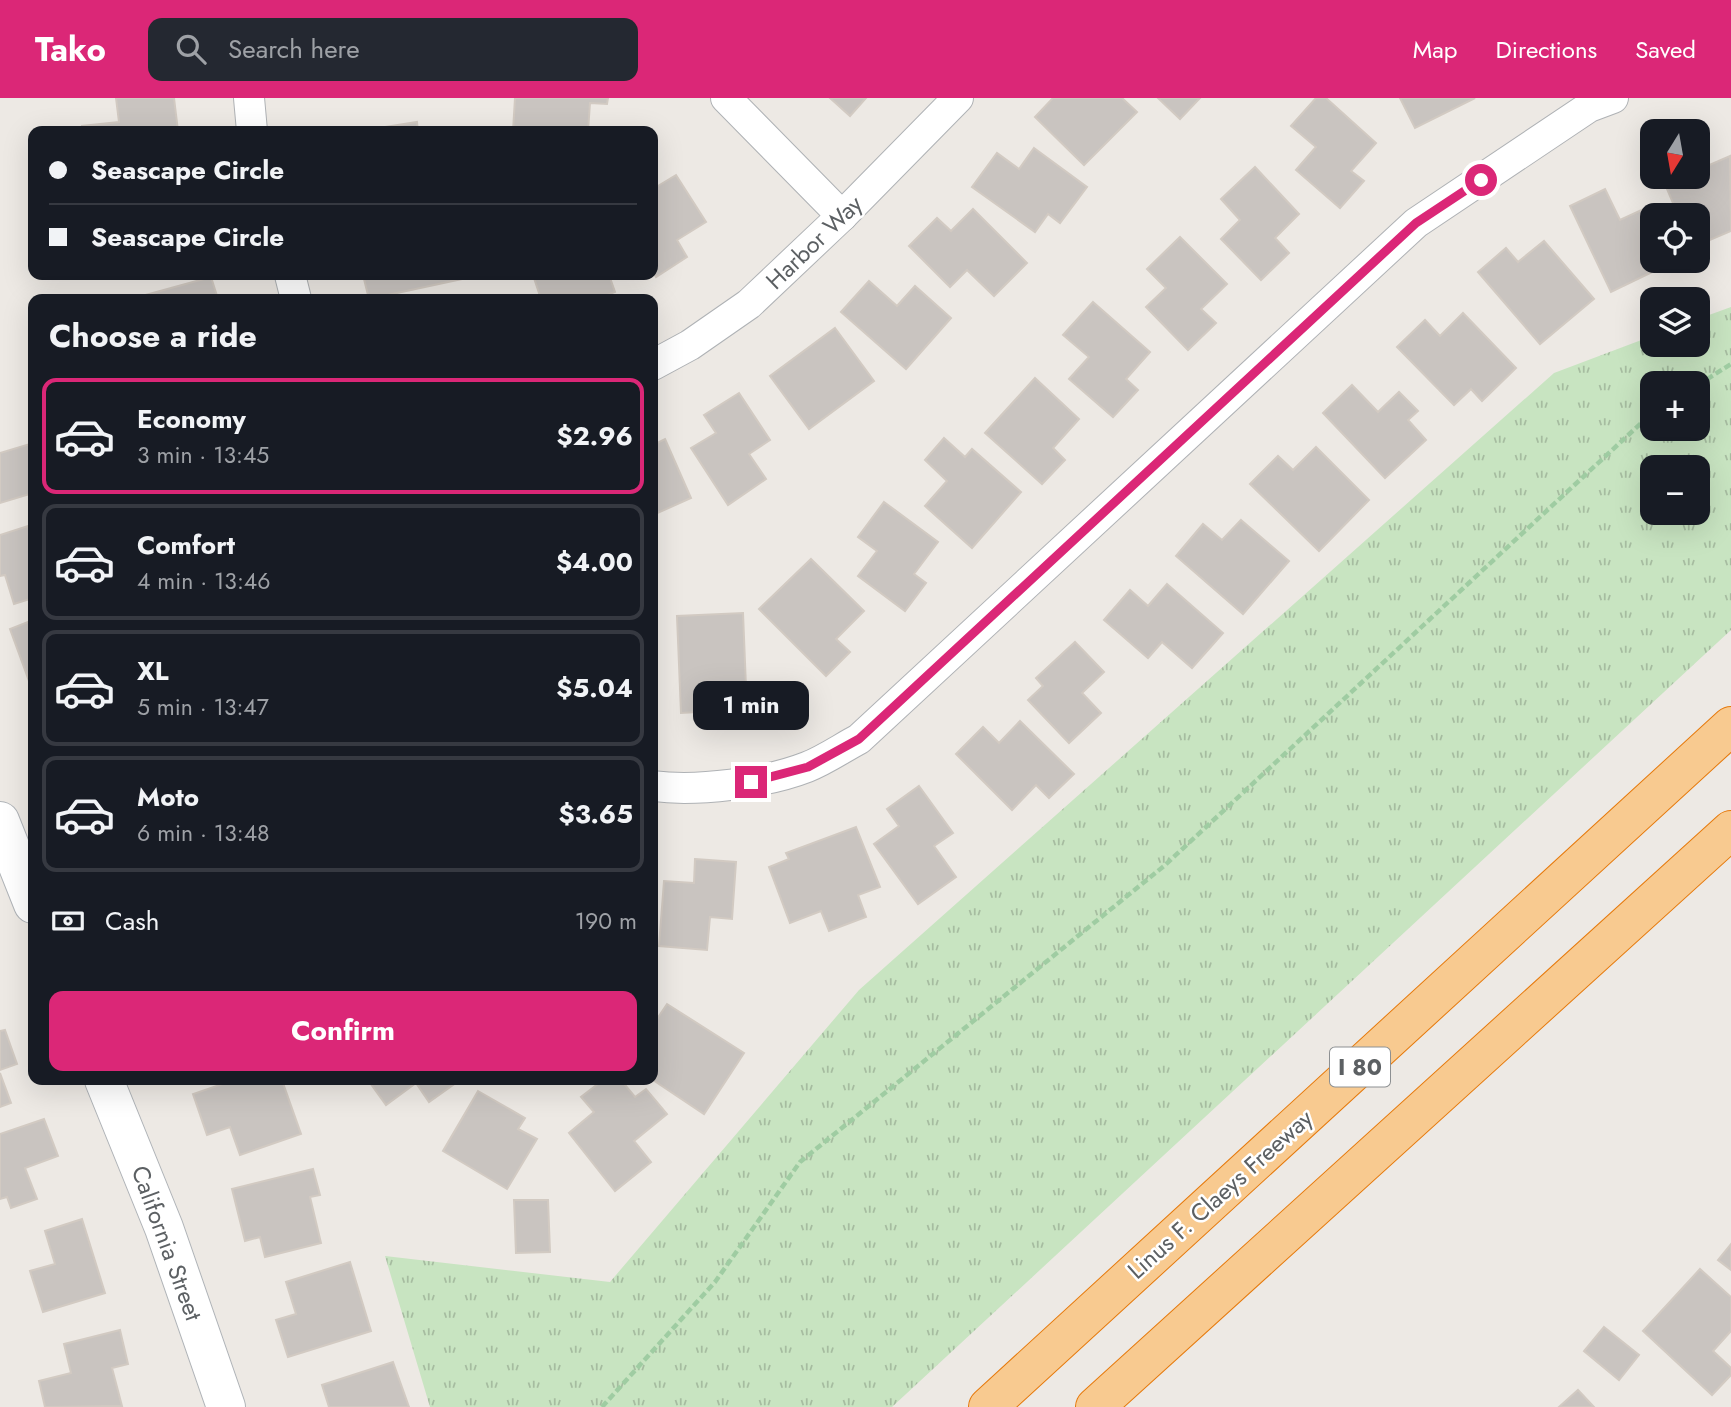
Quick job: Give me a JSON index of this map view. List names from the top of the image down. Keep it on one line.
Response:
{"streets":{"highway":["I 80","Linus F. Claeys Freeway"],"street":["Harbor Way","California Street"]},"north":"bottom","page":{"header":"Tako","search":"Search here","nav":["Map","Directions","Saved"],"map_buttons":["+","−"],"banner":["Seascape Circle","Seascape Circle"],"heading":"Choose a ride","list":[{"name":"Economy","note":"3 min · 13:45","value":"$2.96"},{"name":"Comfort","note":"4 min · 13:46","value":"$4.00"},{"name":"XL","note":"5 min · 13:47","value":"$5.04"},{"name":"Moto","note":"6 min · 13:48","value":"$3.65"}],"bubble":"1 min","pay":["Cash","190 m"],"buttons":"Confirm"}}
